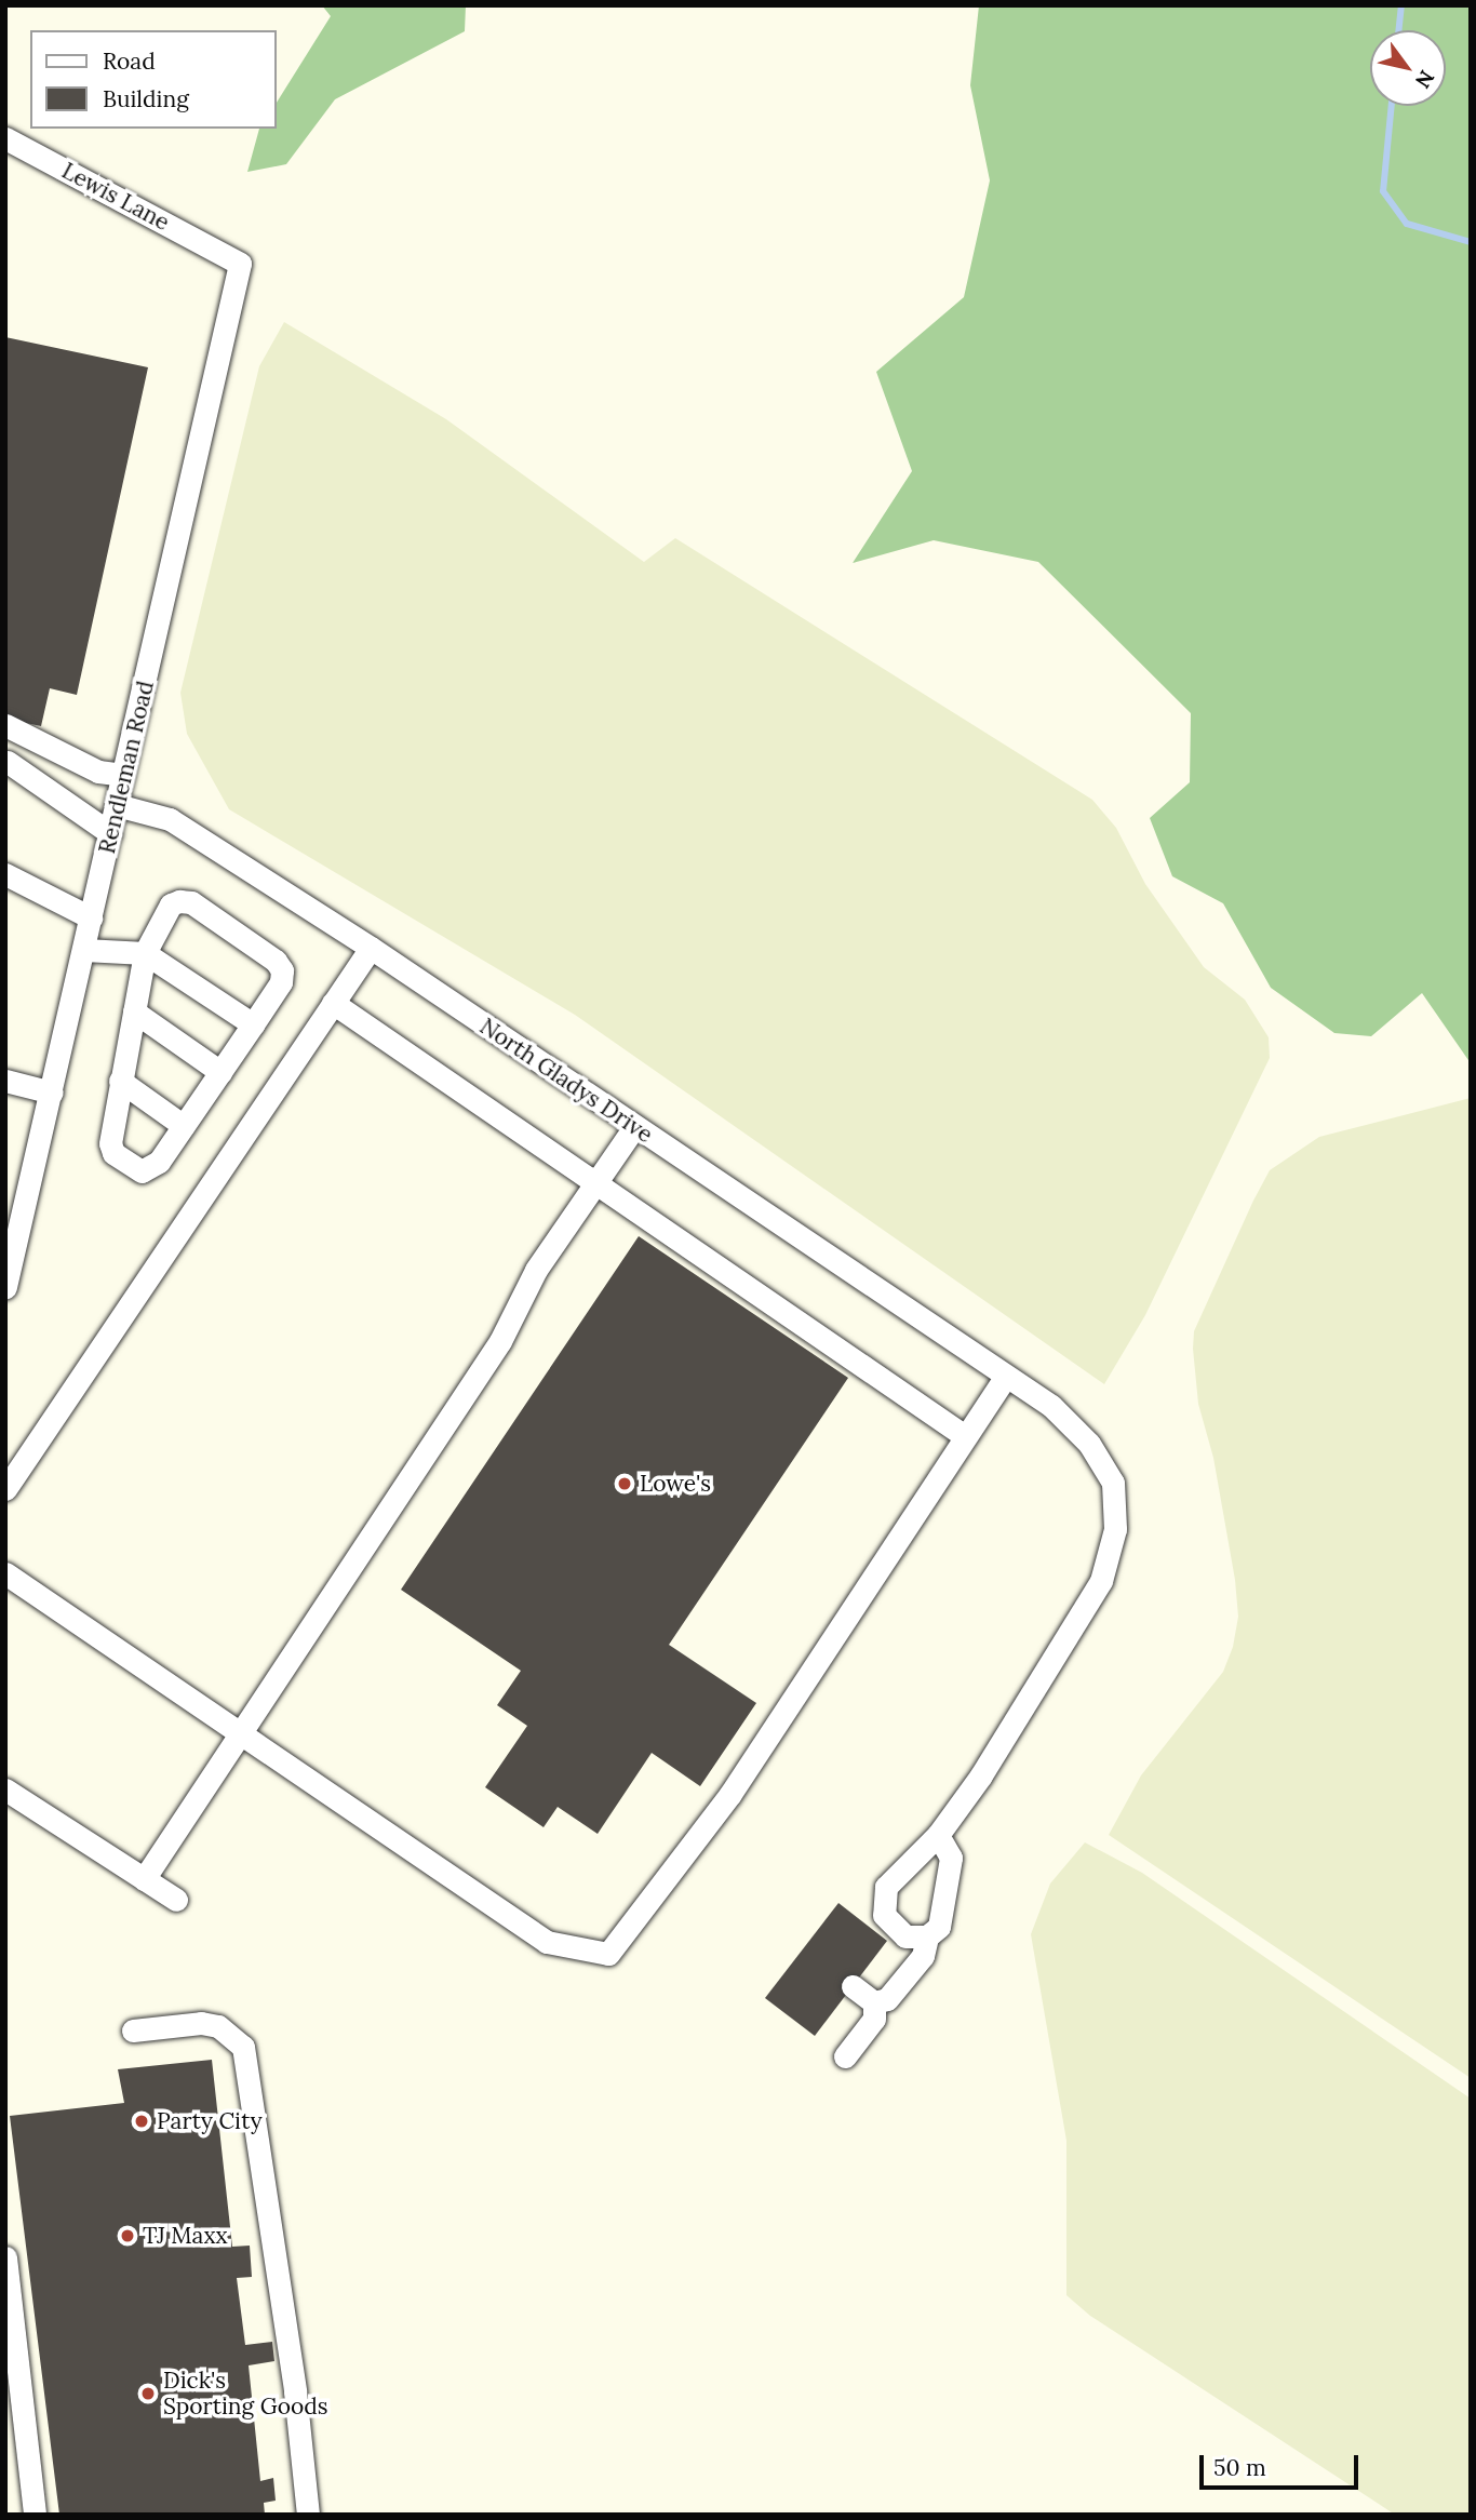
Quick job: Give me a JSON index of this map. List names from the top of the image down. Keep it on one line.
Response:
{"streets":{"street":["Lewis Lane","Rendleman Road","North Gladys Drive"]},"crossings":[["Lewis Lane","Rendleman Road"],["Rendleman Road","North Gladys Drive"]],"places":["Lowe's","Party City","TJ Maxx","Dick's Sporting Goods"],"legend":["Road","Building"],"scale_bar":"50 m","north":"bottom right"}
